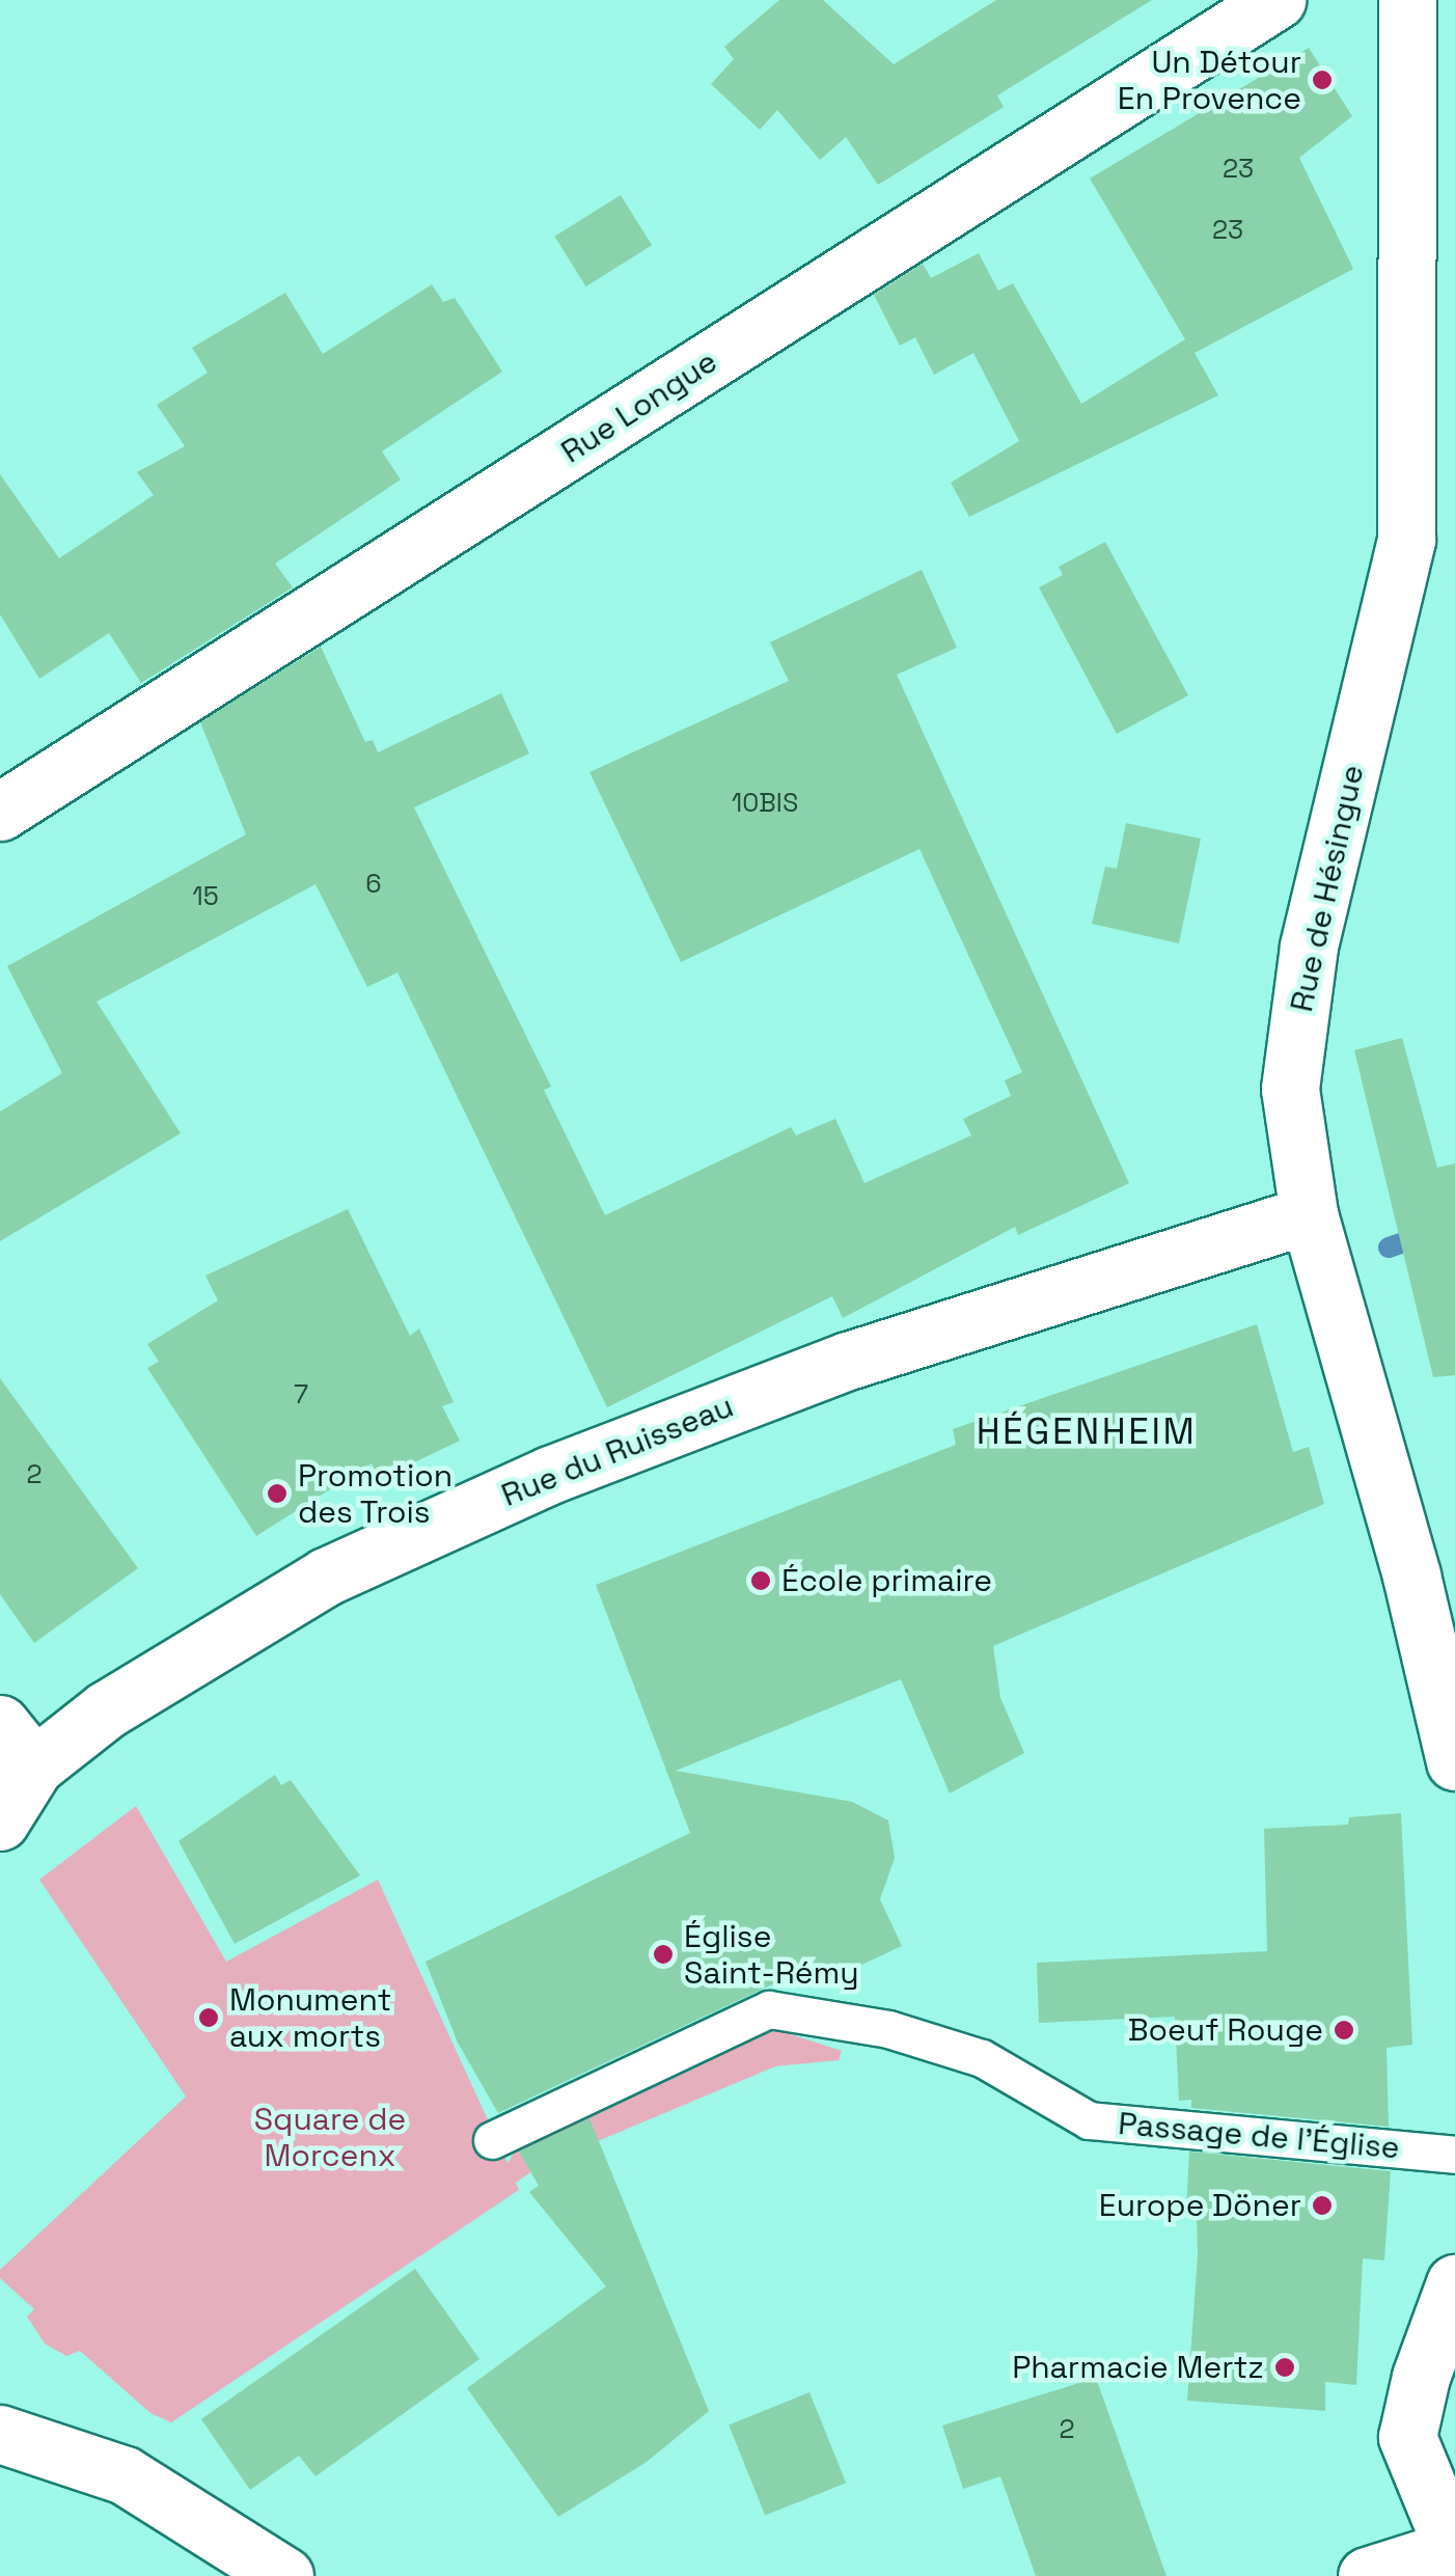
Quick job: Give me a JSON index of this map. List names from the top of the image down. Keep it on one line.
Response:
{"streets":{"street":["Rue Longue","Rue de Hésingue","Rue du Ruisseau"],"lane":["Passage de l'Église"]},"crossings":[["Rue de Hésingue","Rue du Ruisseau"]],"districts":["HÉGENHEIM"],"parks":["Square de Morcenx"],"places":["Un Détour En Provence","Promotion des Trois","École primaire","Église Saint-Rémy","Monument aux morts","Boeuf Rouge","Europe Döner","Pharmacie Mertz"],"house_numbers":["23","23","10BIS","6","15","7","2","2"]}
